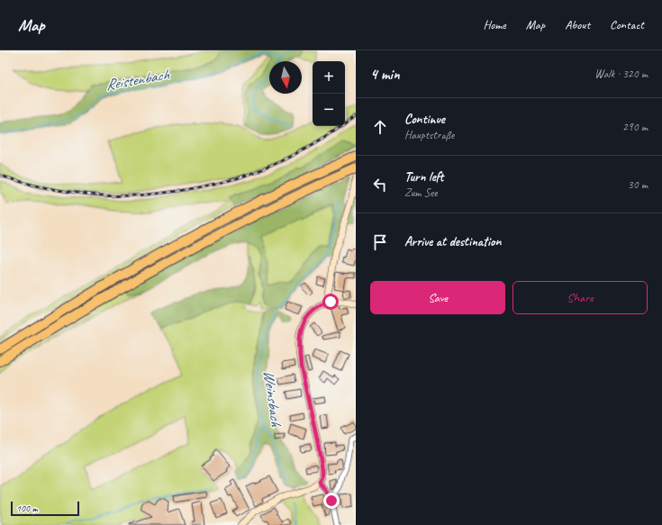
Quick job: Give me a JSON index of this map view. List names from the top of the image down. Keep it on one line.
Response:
{"water":["Reistenbach","Weinsbach"],"scale_bar":"100 m","north":"bottom","page":{"header":"Map","nav":["Home","Map","About","Contact"],"heading":["4 min","Walk · 320 m"],"map_buttons":["+","−"],"list":[["Continue","Hauptstraße","290 m"],["Turn left","Zum See","30 m"],"Arrive at destination"],"buttons":["Save","Share"],"scale":"100 m"}}
